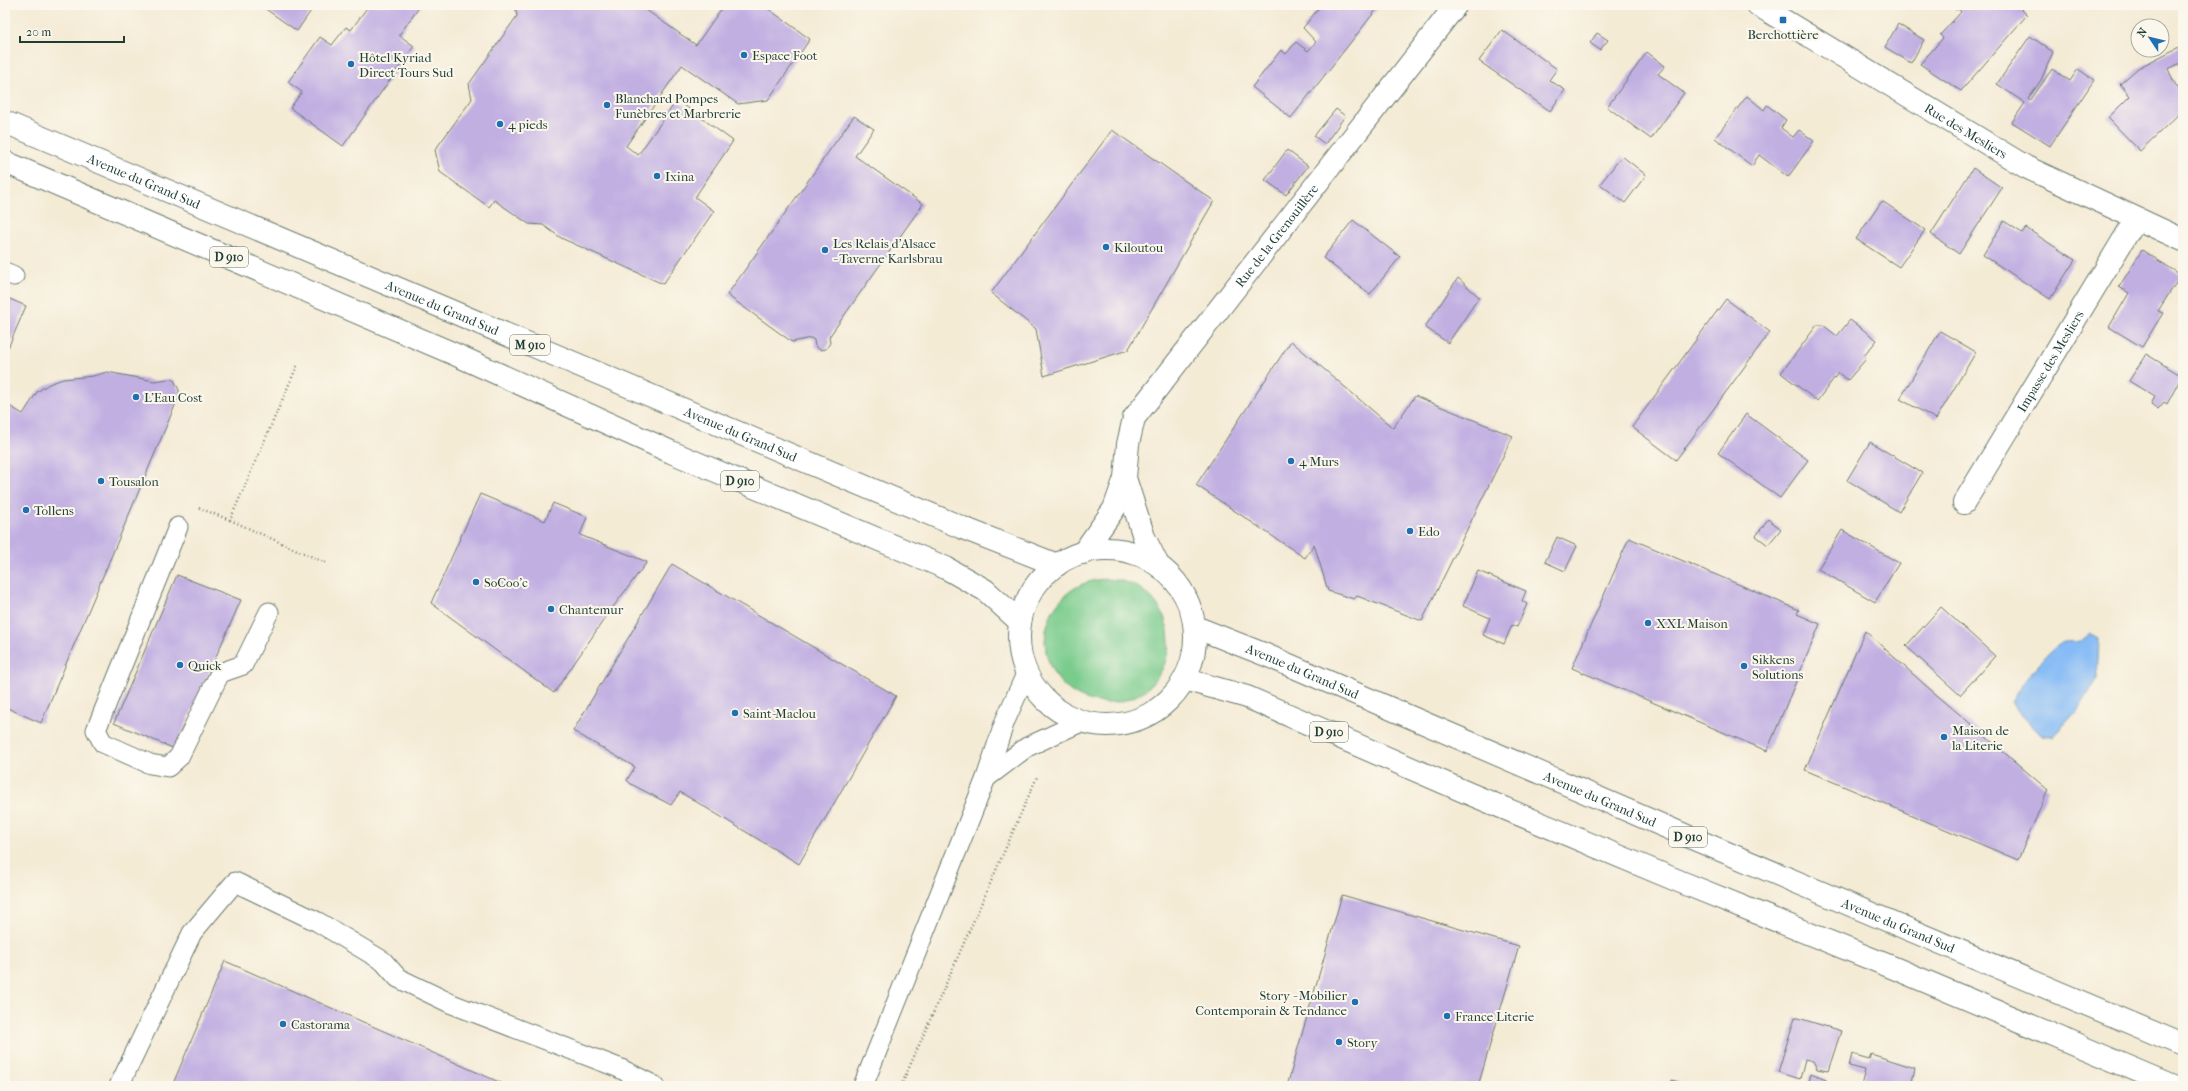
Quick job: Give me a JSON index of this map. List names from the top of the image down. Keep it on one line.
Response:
{"streets":{"main road":["Rue des Mesliers","Avenue du Grand Sud","Rue de la Grenouillère","D 910","M 910","Impasse des Mesliers"]},"crossings":[["Rue des Mesliers","Impasse des Mesliers"]],"places":{"transit":["Berchottière"],"other":["Espace Foot","Hôtel Kyriad Direct Tours Sud","Blanchard Pompes Funèbres et Marbrerie","4 pieds","Ixina","Kiloutou","Les Relais d’Alsace - Taverne Karlsbrau","L'Eau Cost","4 Murs","Tousalon","Tollens","Edo","SoCoo'c","Chantemur","XXL Maison","Quick","Sikkens Solutions","Saint-Maclou","Maison de la Literie","Story - Mobilier Contemporain & Tendance","France Literie","Castorama","Story"]},"scale_bar":"20 m","north":"top left"}
